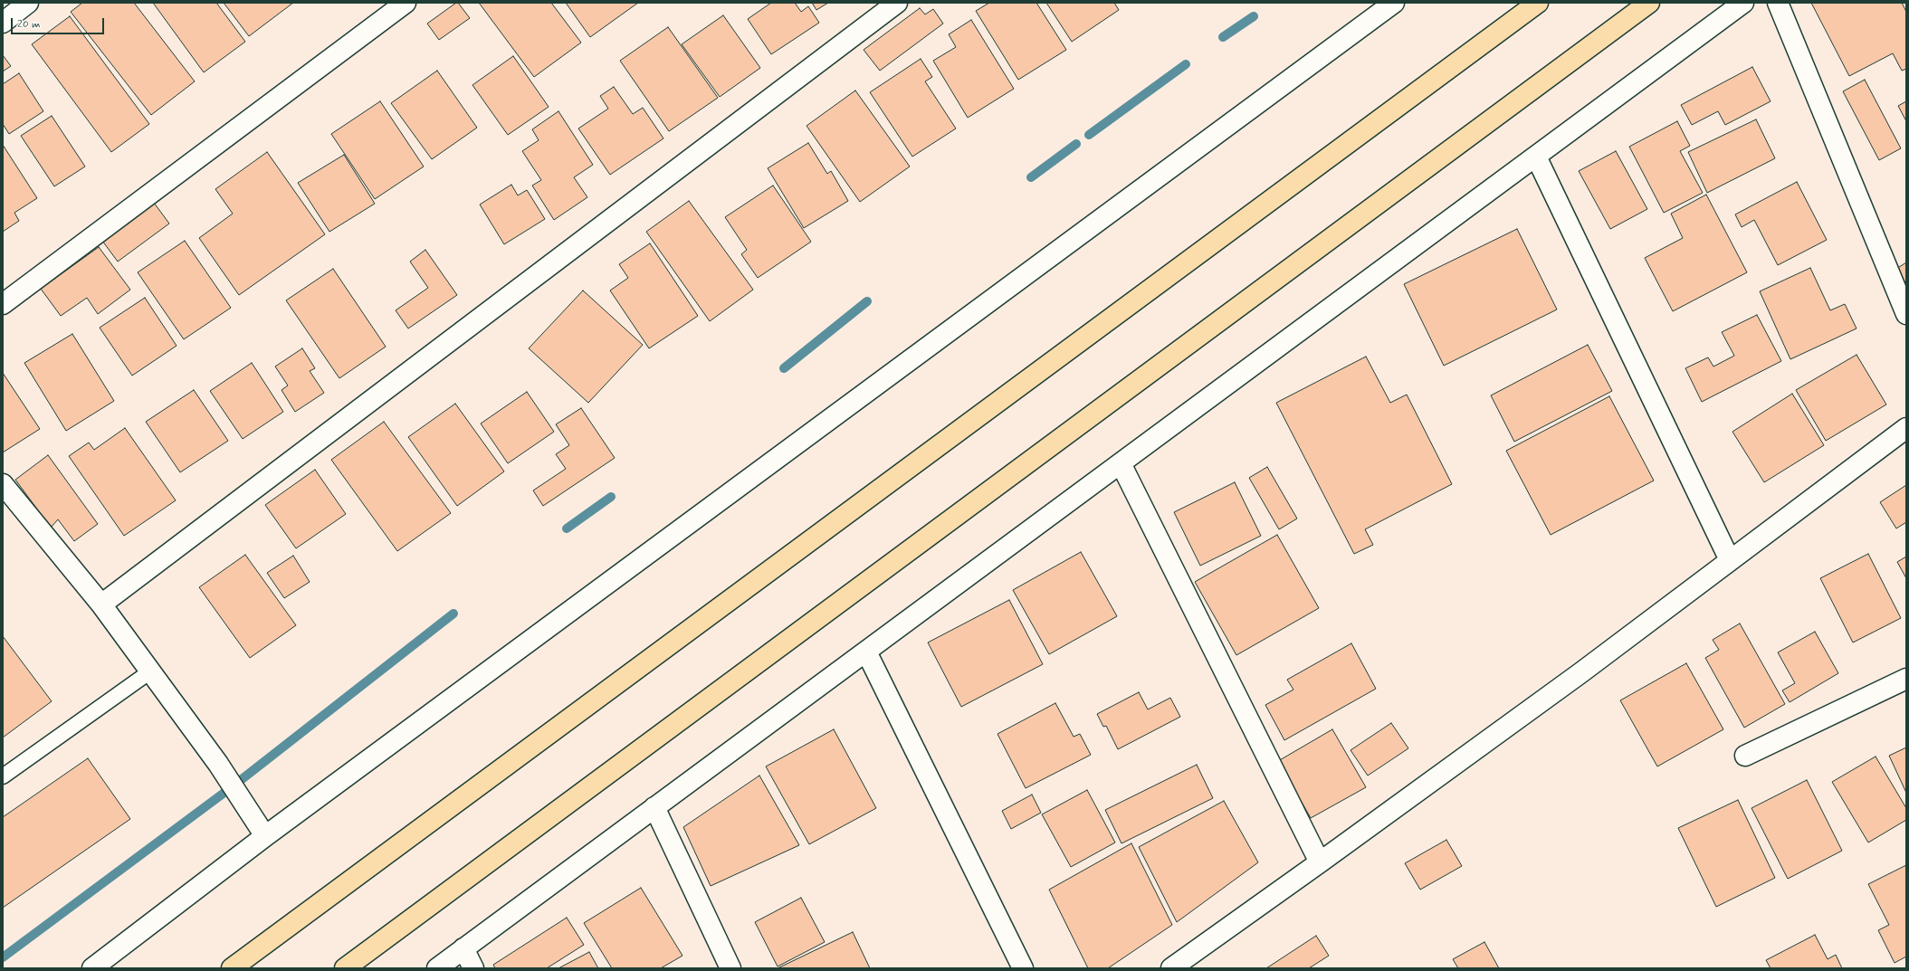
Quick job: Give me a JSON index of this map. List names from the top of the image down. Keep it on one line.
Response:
{"scale_bar":"20 m"}
